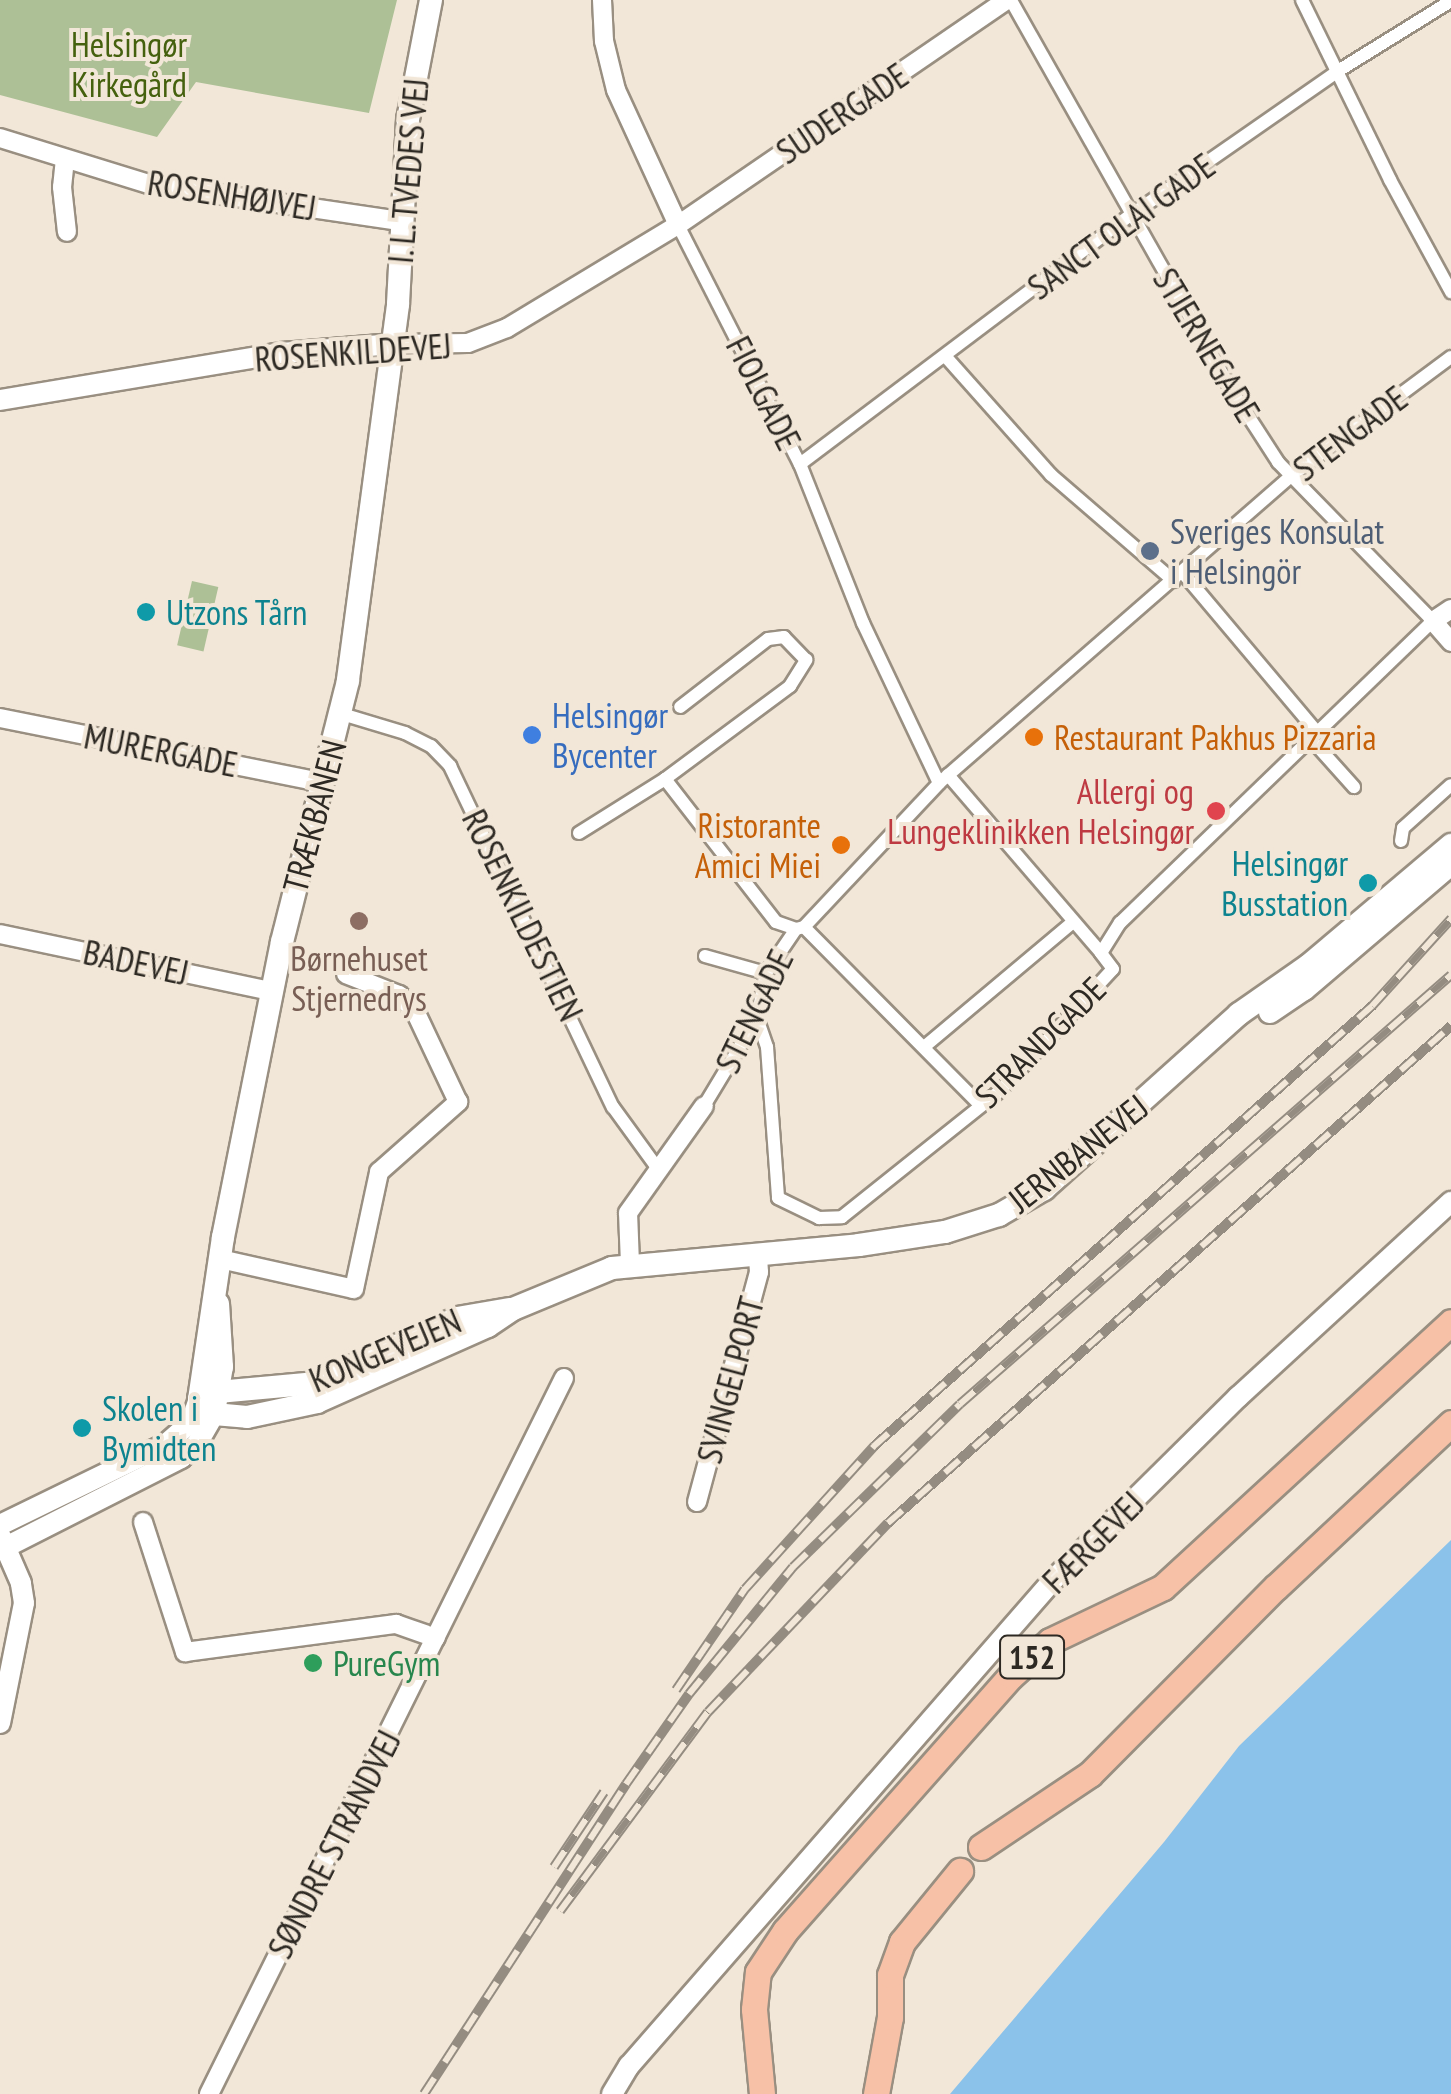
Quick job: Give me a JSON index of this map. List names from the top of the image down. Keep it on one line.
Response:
{"streets":{"main road":["I. L. TVEDES VEJ","TRÆKBANEN","JERNBANEVEJ","KONGEVEJEN","152"],"street":["SUDERGADE","ROSENHØJVEJ","SANCT OLAI GADE","STJERNEGADE","ROSENKILDEVEJ","FIOLGADE","STENGADE","MURERGADE","ROSENKILDESTIEN","BADEVEJ","STRANDGADE","SVINGELPORT","FÆRGEVEJ","SØNDRE STRANDVEJ"]},"crossings":[["SUDERGADE","STJERNEGADE"],["SUDERGADE","ROSENKILDEVEJ"],["SUDERGADE","FIOLGADE"],["I. L. TVEDES VEJ","ROSENHØJVEJ"],["I. L. TVEDES VEJ","ROSENKILDEVEJ"],["I. L. TVEDES VEJ","TRÆKBANEN"],["SANCT OLAI GADE","STJERNEGADE"],["SANCT OLAI GADE","FIOLGADE"],["STJERNEGADE","STENGADE"],["STJERNEGADE","STRANDGADE"],["ROSENKILDEVEJ","FIOLGADE"],["ROSENKILDEVEJ","TRÆKBANEN"],["FIOLGADE","STENGADE"],["FIOLGADE","STRANDGADE"],["STENGADE","ROSENKILDESTIEN"],["STENGADE","STRANDGADE"],["STENGADE","KONGEVEJEN"],["MURERGADE","TRÆKBANEN"],["TRÆKBANEN","ROSENKILDESTIEN"],["TRÆKBANEN","BADEVEJ"],["TRÆKBANEN","KONGEVEJEN"],["JERNBANEVEJ","KONGEVEJEN"],["JERNBANEVEJ","SVINGELPORT"],["KONGEVEJEN","SVINGELPORT"]],"parks":["Helsingør Kirkegård"],"places":["Sveriges Konsulat i Helsingör","Utzons Tårn","Helsingør Bycenter","Restaurant Pakhus Pizzaria","Allergi og Lungeklinikken Helsingør","Ristorante Amici Miei","Helsingør Busstation","Børnehuset Stjernedrys","Skolen i Bymidten","PureGym"]}
